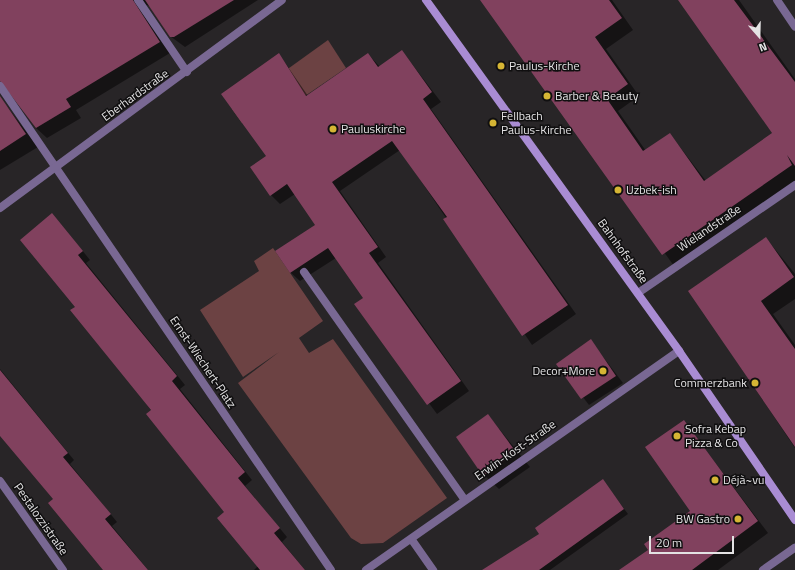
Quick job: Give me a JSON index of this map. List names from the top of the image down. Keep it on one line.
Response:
{"streets":{"street":["Eberhardstraße","Wielandstraße","Bahnhofstraße","Ernst-Wiechert-Platz","Erwin-Kost-Straße","Pestalozzistraße"]},"crossings":[["Eberhardstraße","Ernst-Wiechert-Platz"],["Wielandstraße","Bahnhofstraße"],["Bahnhofstraße","Erwin-Kost-Straße"]],"places":["Paulus-Kirche","Barber & Beauty","Fellbach Paulus-Kirche","Pauluskirche","Uzbek-ish","Decor+More","Commerzbank","Sofra Kebap Pizza & Co","Déjà~vu","BW Gastro"],"scale_bar":"20 m","north":"bottom"}
